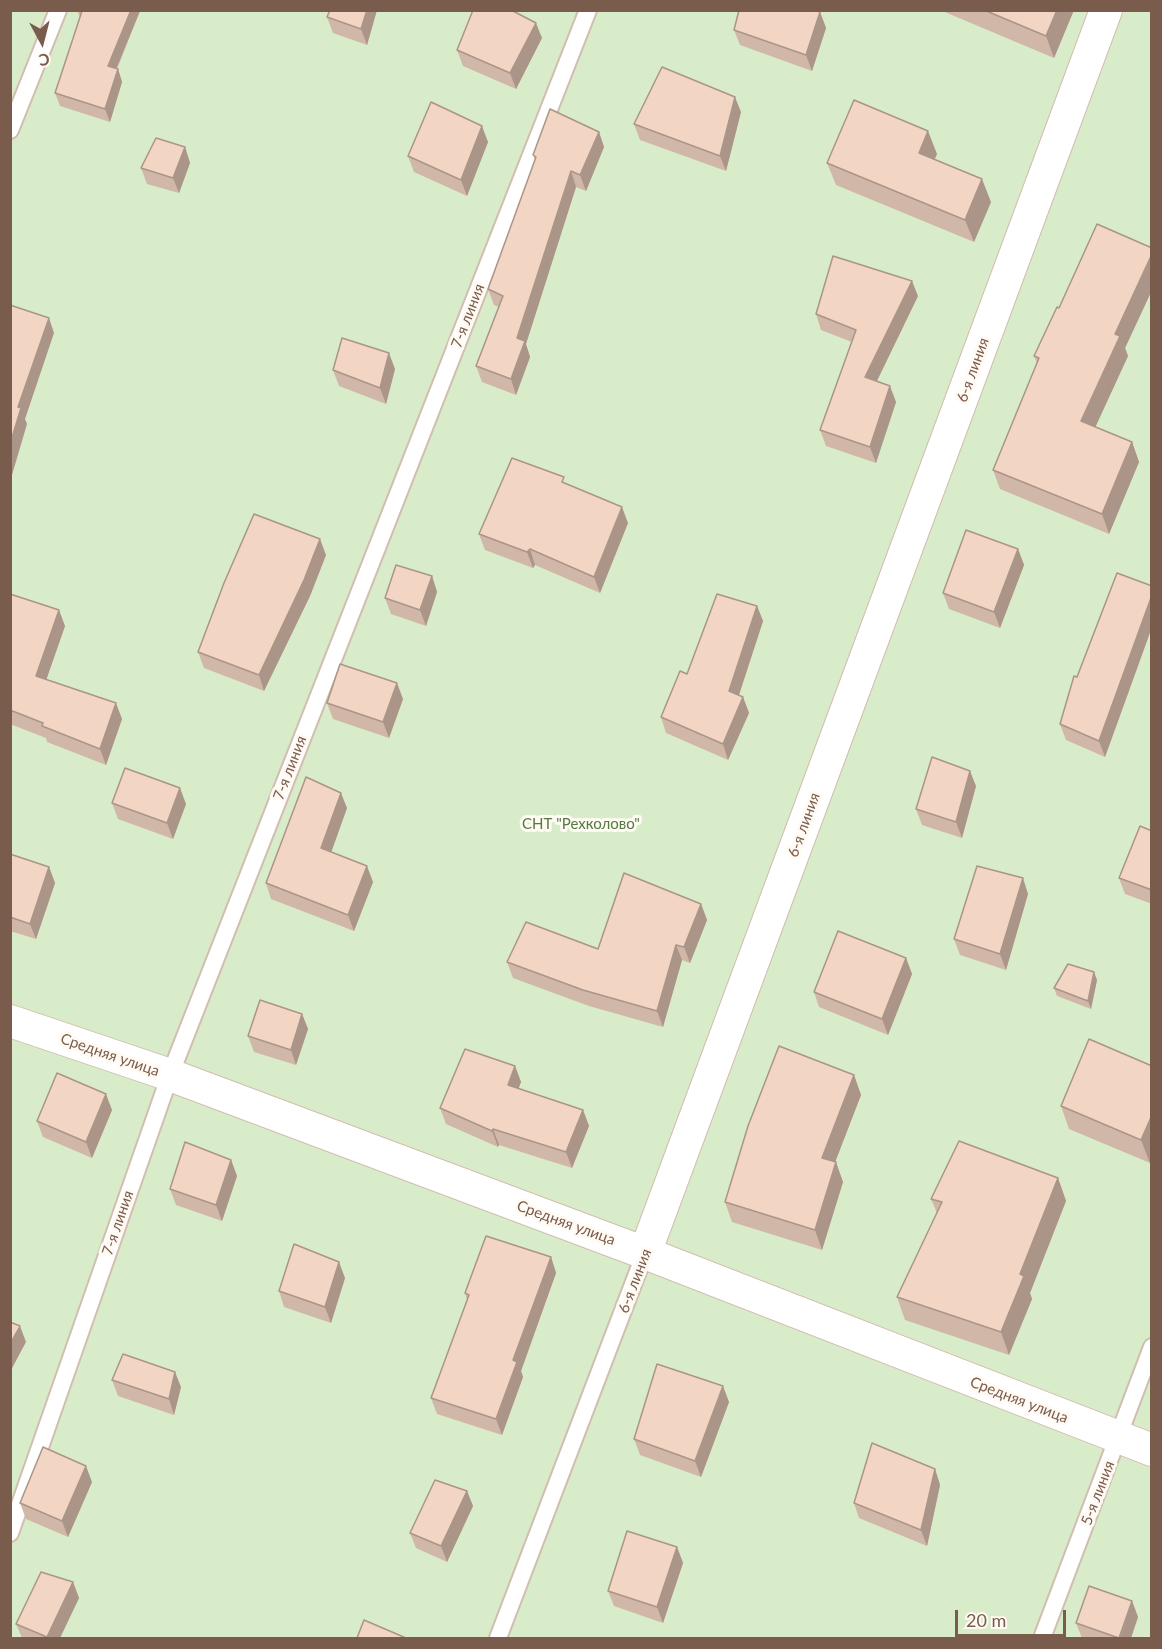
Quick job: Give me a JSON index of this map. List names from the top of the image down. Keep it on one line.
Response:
{"streets":{"street":["6-я линия","Средняя улица"],"lane":["7-я линия","5-я линия"]},"crossings":[["7-я линия","Средняя улица"],["6-я линия","Средняя улица"],["Средняя улица","5-я линия"]],"parks":["СНТ \"Рехколово\""],"scale_bar":"20 m","north":"bottom"}
